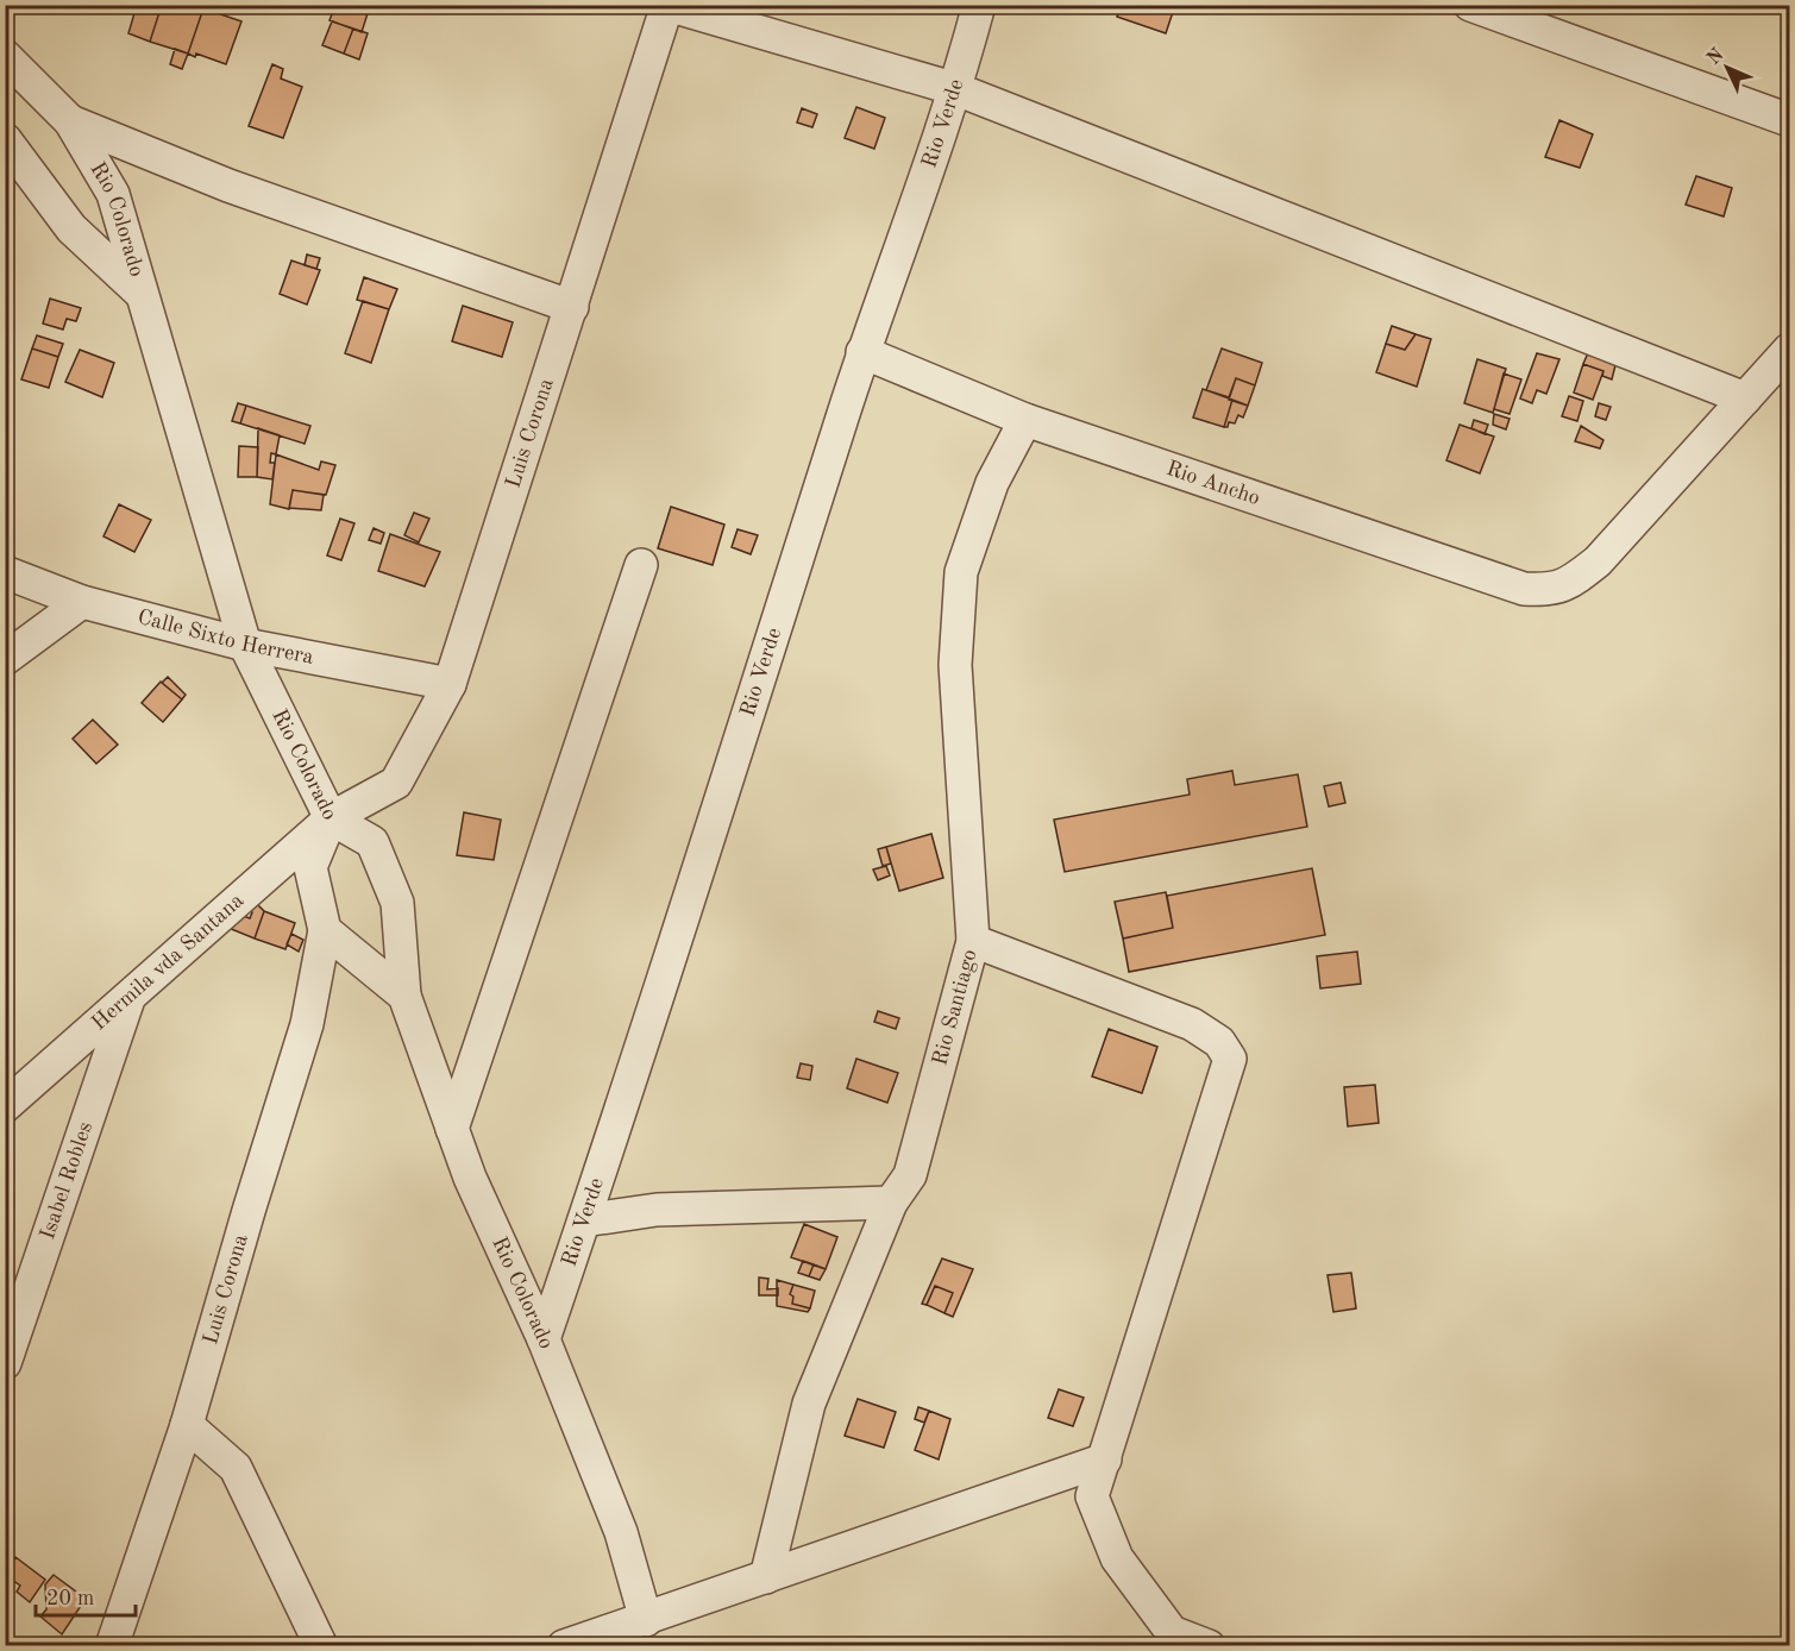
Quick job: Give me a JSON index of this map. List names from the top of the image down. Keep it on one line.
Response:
{"streets":{"street":["Rio Verde","Rio Colorado","Luis Corona","Rio Ancho","Calle Sixto Herrera","Hermila vda Santana","Rio Santiago","Isabel Robles"]},"crossings":[["Rio Verde","Rio Colorado"],["Rio Verde","Rio Ancho"],["Rio Colorado","Luis Corona"],["Rio Colorado","Calle Sixto Herrera"],["Rio Colorado","Hermila vda Santana"],["Luis Corona","Calle Sixto Herrera"],["Luis Corona","Hermila vda Santana"],["Rio Ancho","Rio Santiago"],["Hermila vda Santana","Isabel Robles"]],"scale_bar":"20 m","north":"top left"}
